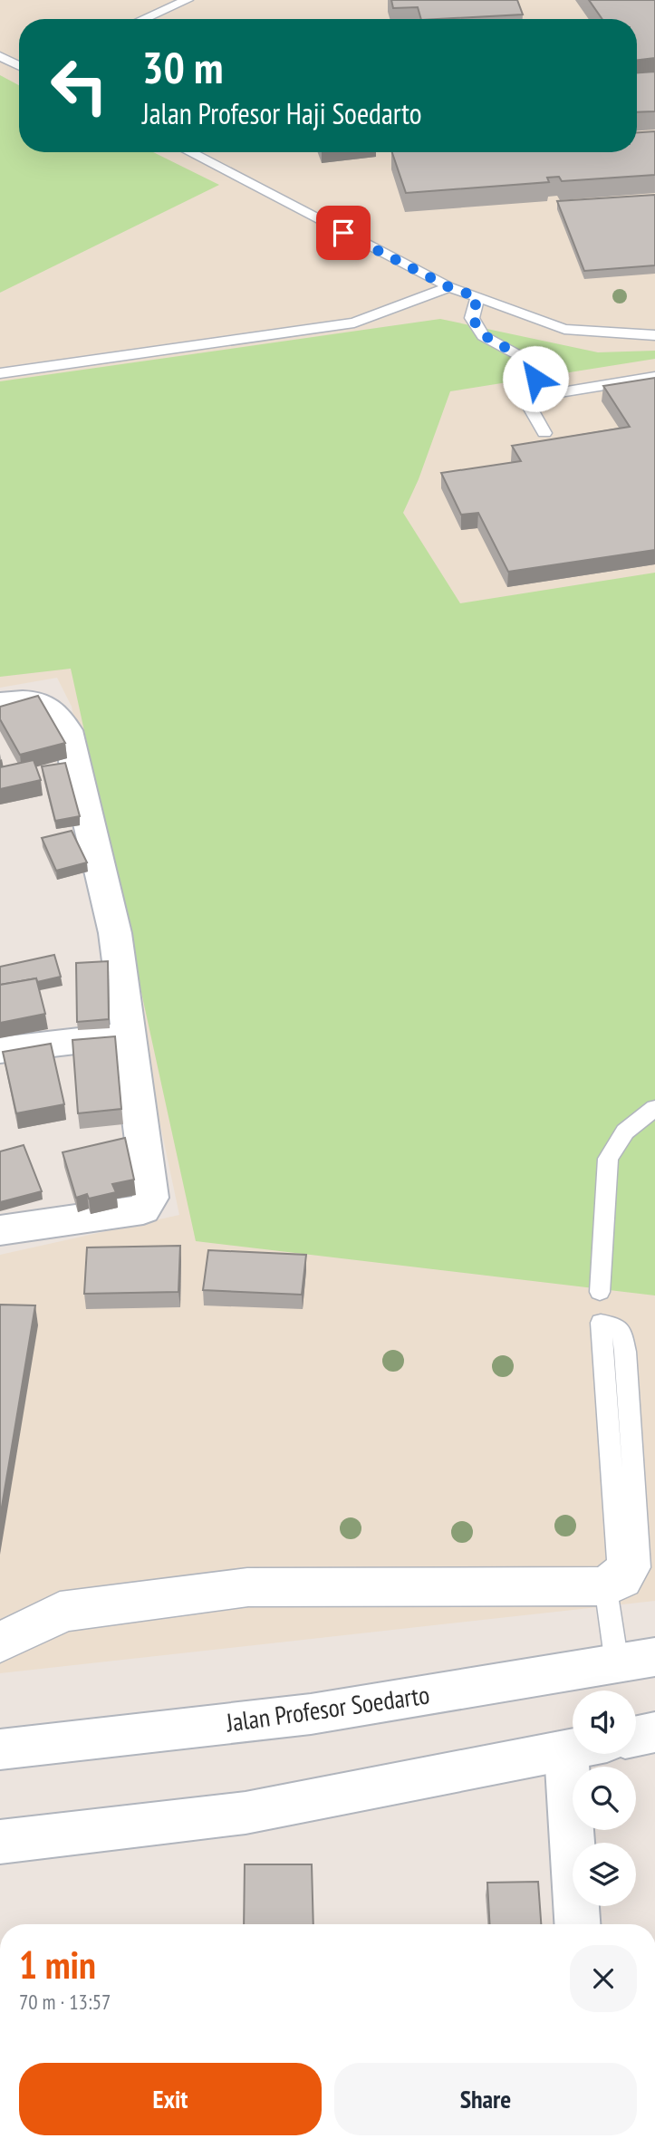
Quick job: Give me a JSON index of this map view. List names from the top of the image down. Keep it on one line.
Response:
{"streets":{"street":["Jalan Profesor Soedarto"]},"page":{"turn":["30 m","Jalan Profesor Haji Soedarto"],"heading":["1 min","70 m · 13:57"],"buttons":["Exit","Share"]}}
